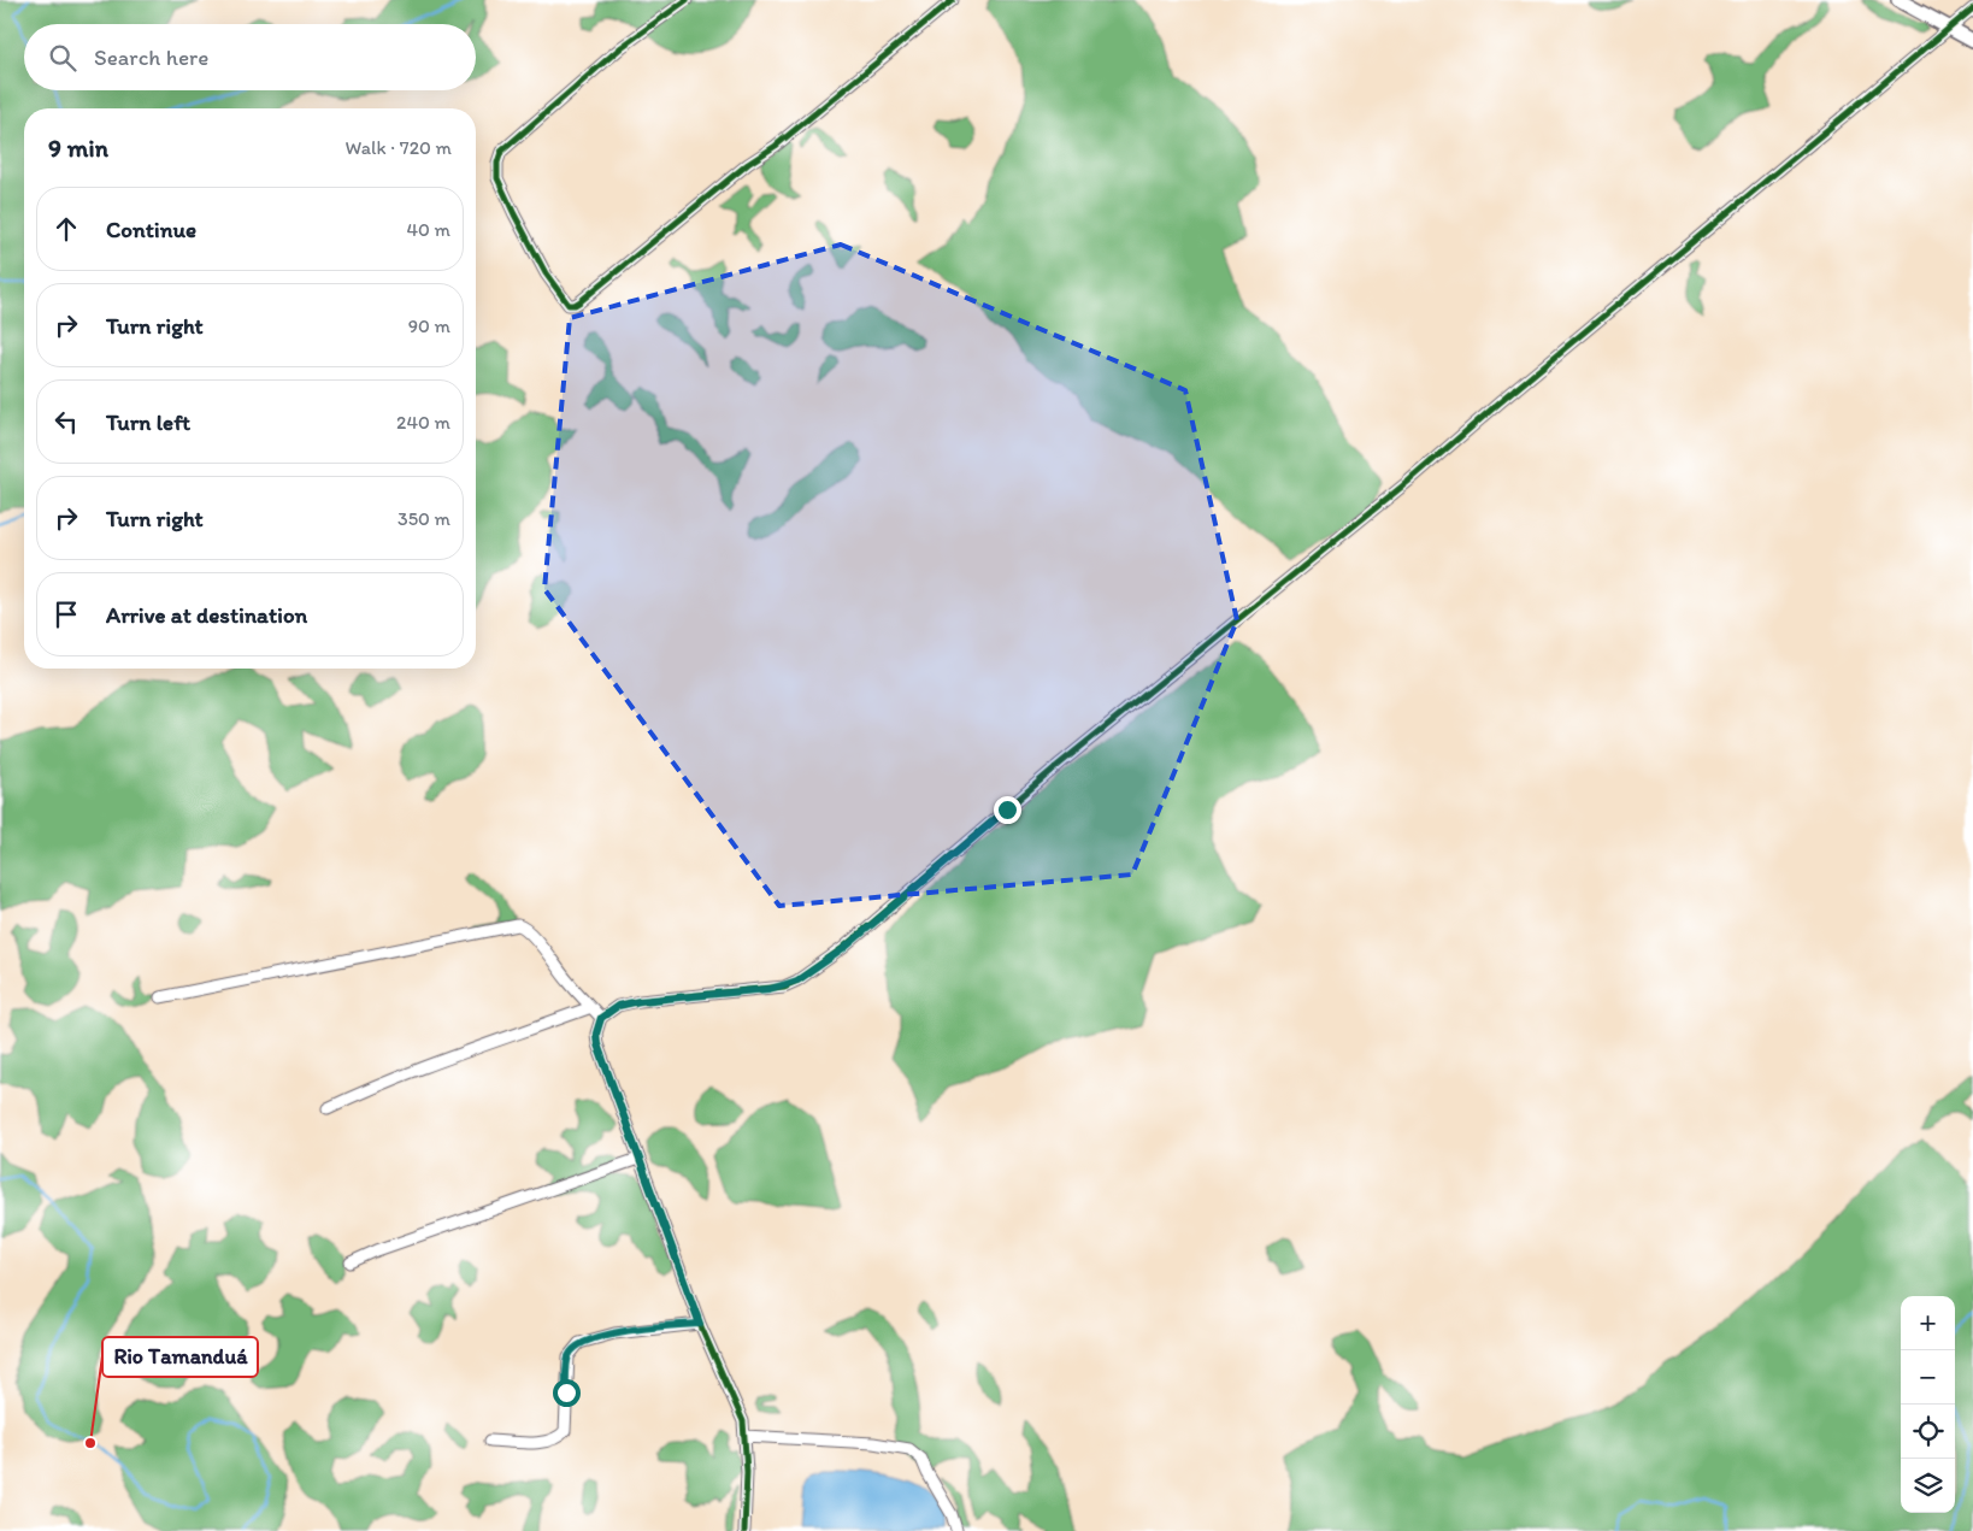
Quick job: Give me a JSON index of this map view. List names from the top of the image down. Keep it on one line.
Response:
{"places":["Rio Tamanduá"],"page":{"search":"Search here","heading":["9 min","Walk · 720 m"],"list":[["Continue","40 m"],["Turn right","90 m"],["Turn left","240 m"],["Turn right","350 m"],"Arrive at destination"],"map_buttons":["+","−"]}}
